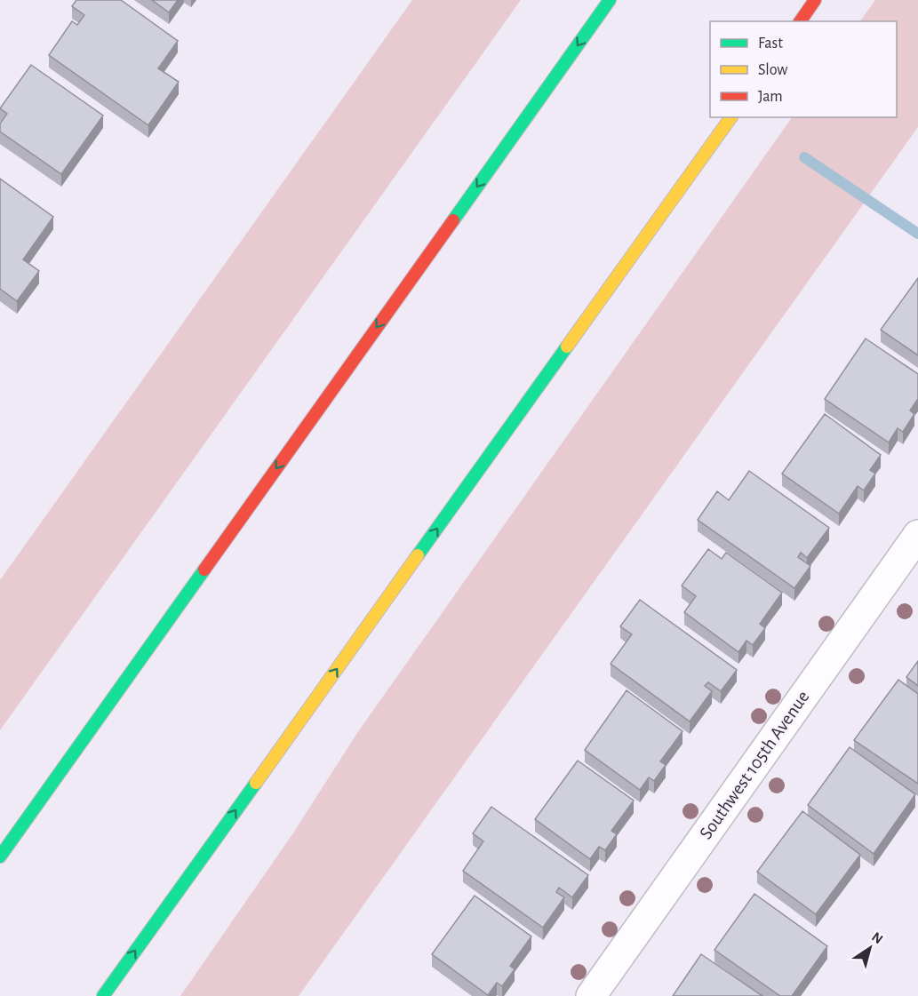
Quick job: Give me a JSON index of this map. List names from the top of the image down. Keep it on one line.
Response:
{"streets":{"street":["Southwest 105th Avenue"]},"legend":["Fast","Slow","Jam"],"north":"top right"}
